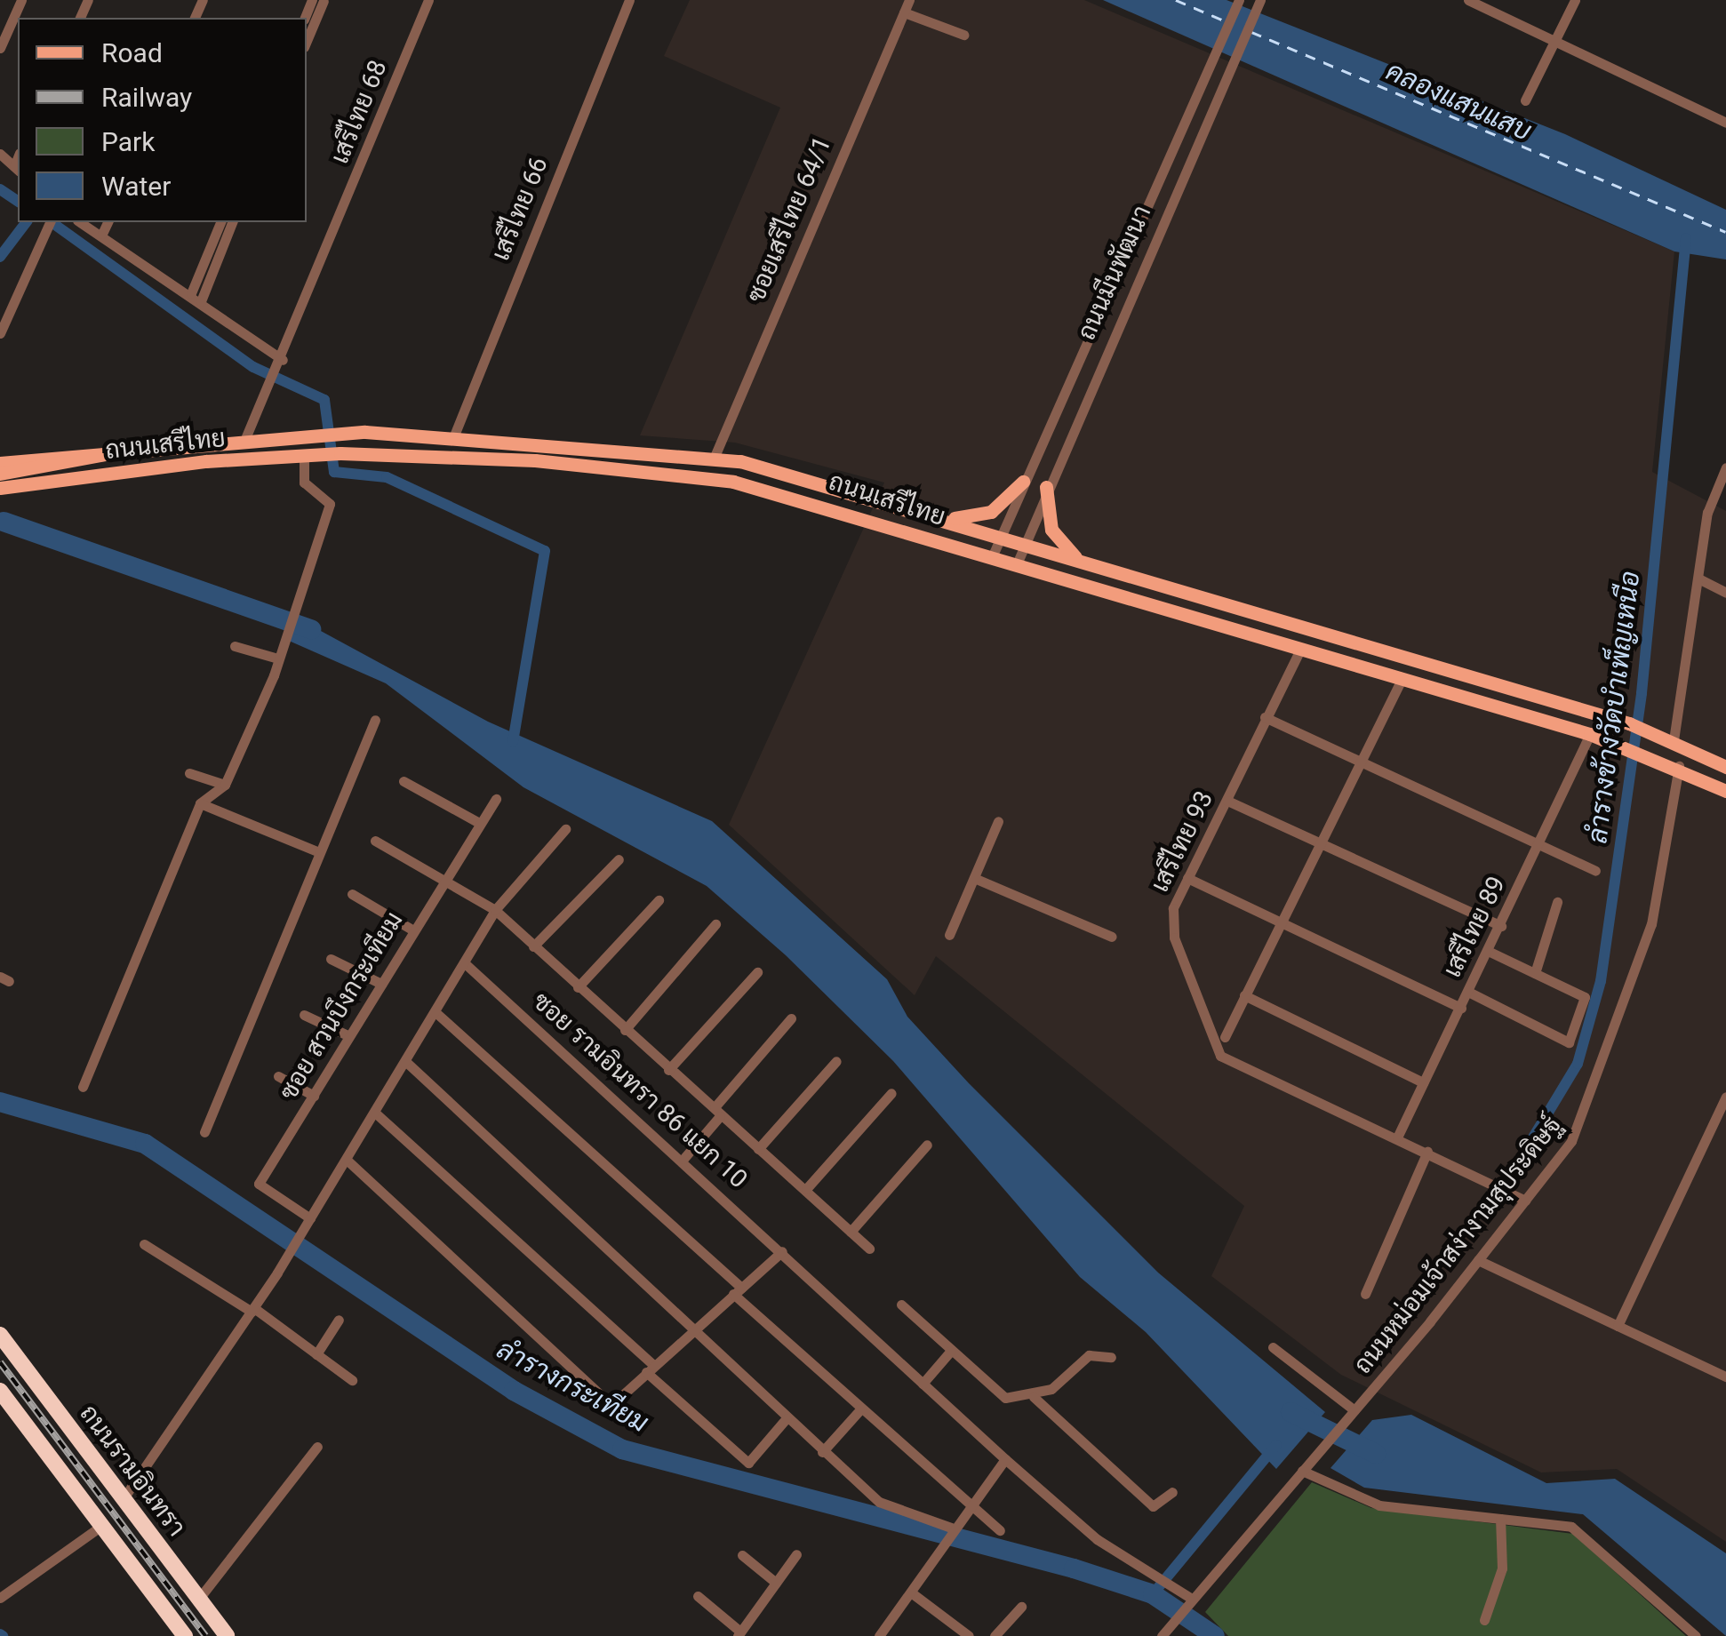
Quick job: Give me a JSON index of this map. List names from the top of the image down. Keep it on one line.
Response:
{"streets":{"highway":["ถนนรามอินทรา"],"main road":["ถนนเสรีไทย"],"street":["เสรีไทย 68","เสรีไทย 66","ซอยเสรีไทย 64/1","ถนนมีนพัฒนา","เสรีไทย 93","เสรีไทย 89","ซอย สวนบึงกระเทียม","ซอย รามอินทรา 86 แยก 10","ถนนหม่อมเจ้าสง่างามสุประดิษฐ์"]},"crossings":[["เสรีไทย 68","ถนนเสรีไทย"],["เสรีไทย 66","ถนนเสรีไทย"],["ซอยเสรีไทย 64/1","ถนนเสรีไทย"],["ถนนมีนพัฒนา","ถนนเสรีไทย"],["ถนนเสรีไทย","เสรีไทย 93"],["ถนนเสรีไทย","เสรีไทย 89"],["ถนนเสรีไทย","ถนนหม่อมเจ้าสง่างามสุประดิษฐ์"],["เสรีไทย 93","เสรีไทย 89"],["ซอย รามอินทรา 86 แยก 10","ถนนหม่อมเจ้าสง่างามสุประดิษฐ์"]],"water":["คลองแสนแสบ","ลำรางข้างวัดบำเพ็ญเหนือ","ลำรางกระเทียม"],"legend":["Road","Railway","Park","Water"]}
